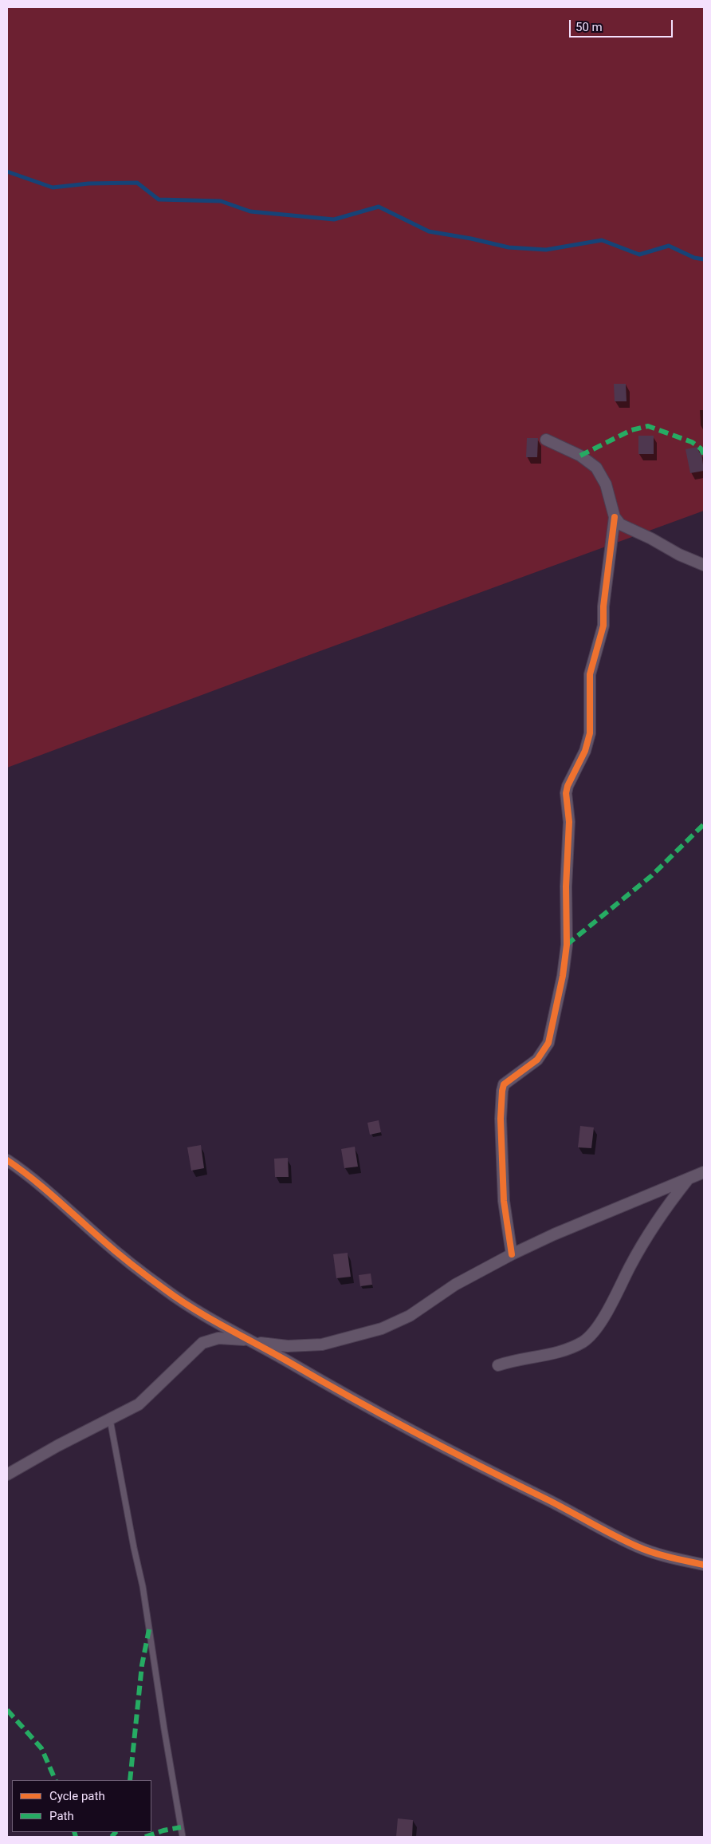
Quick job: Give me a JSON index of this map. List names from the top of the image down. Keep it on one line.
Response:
{"legend":["Cycle path","Path"],"scale_bar":"50 m"}
